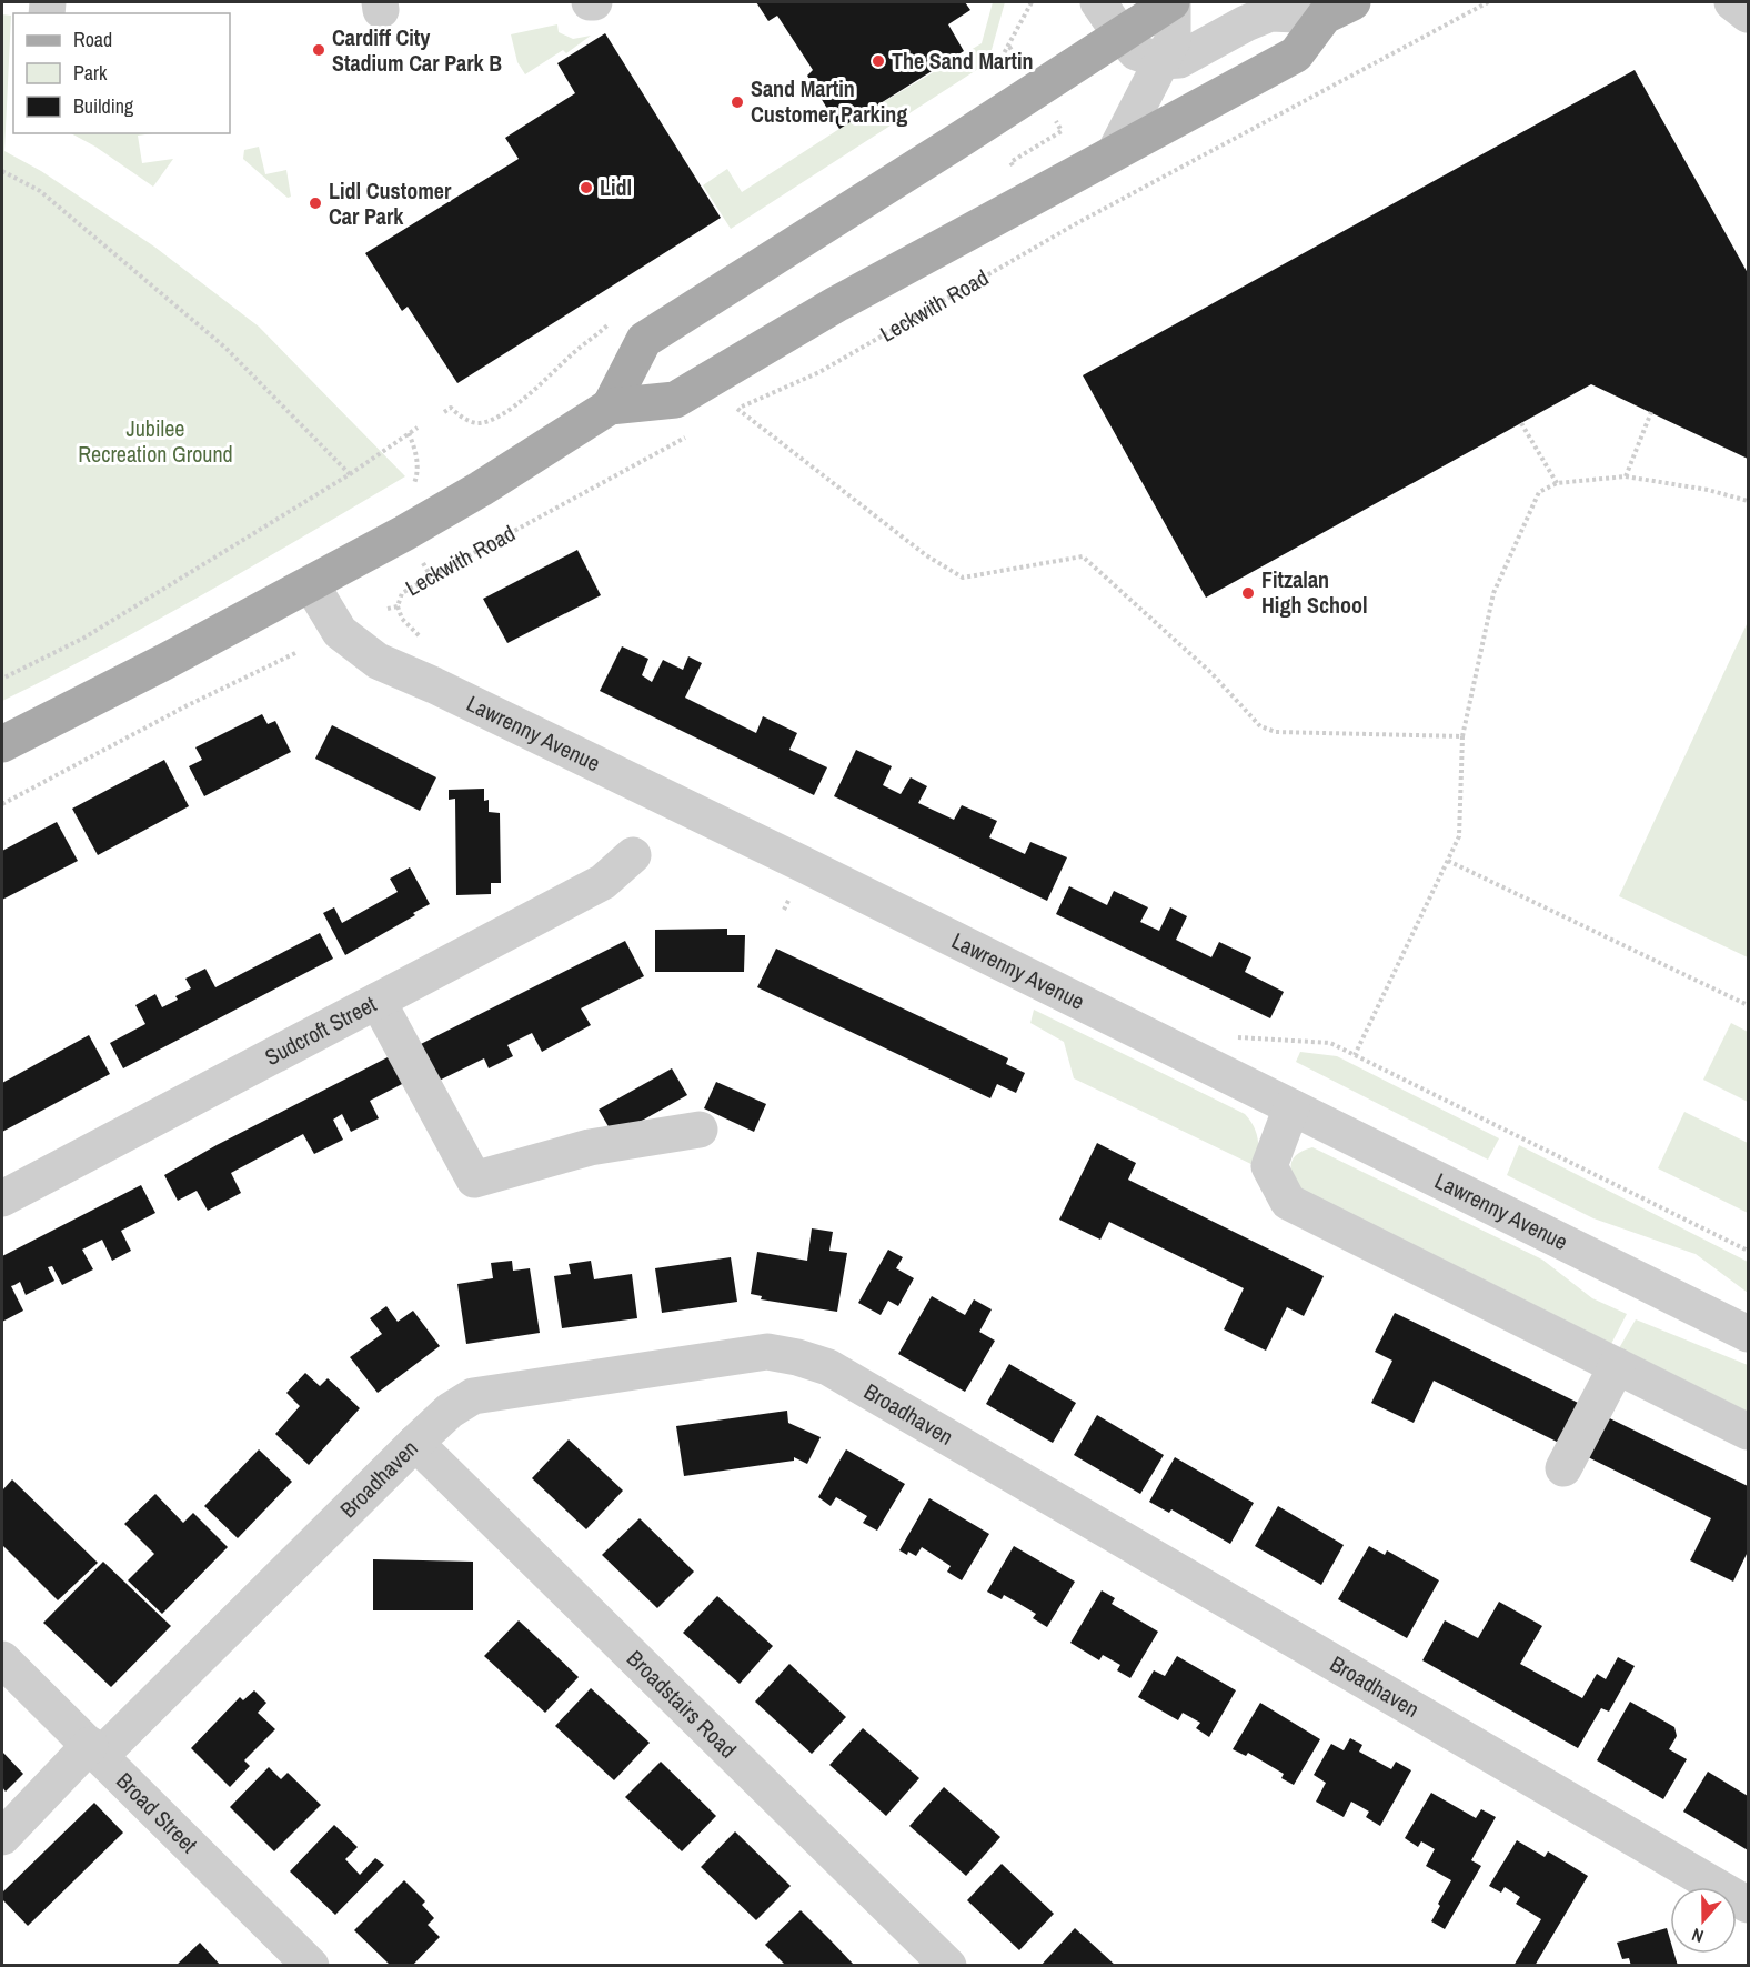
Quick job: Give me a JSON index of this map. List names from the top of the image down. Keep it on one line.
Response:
{"streets":{"street":["Lawrenny Avenue","Sudcroft Street","Broadhaven","Broadstairs Road","Broad Street"],"path":["Leckwith Road"]},"crossings":[["Broadhaven","Broadstairs Road"],["Broadhaven","Broad Street"]],"parks":["Jubilee Recreation Ground"],"places":["Cardiff City Stadium Car Park B","The Sand Martin","Sand Martin Customer Parking","Lidl","Lidl Customer Car Park","Fitzalan High School"],"legend":["Road","Park","Building"],"north":"bottom"}
